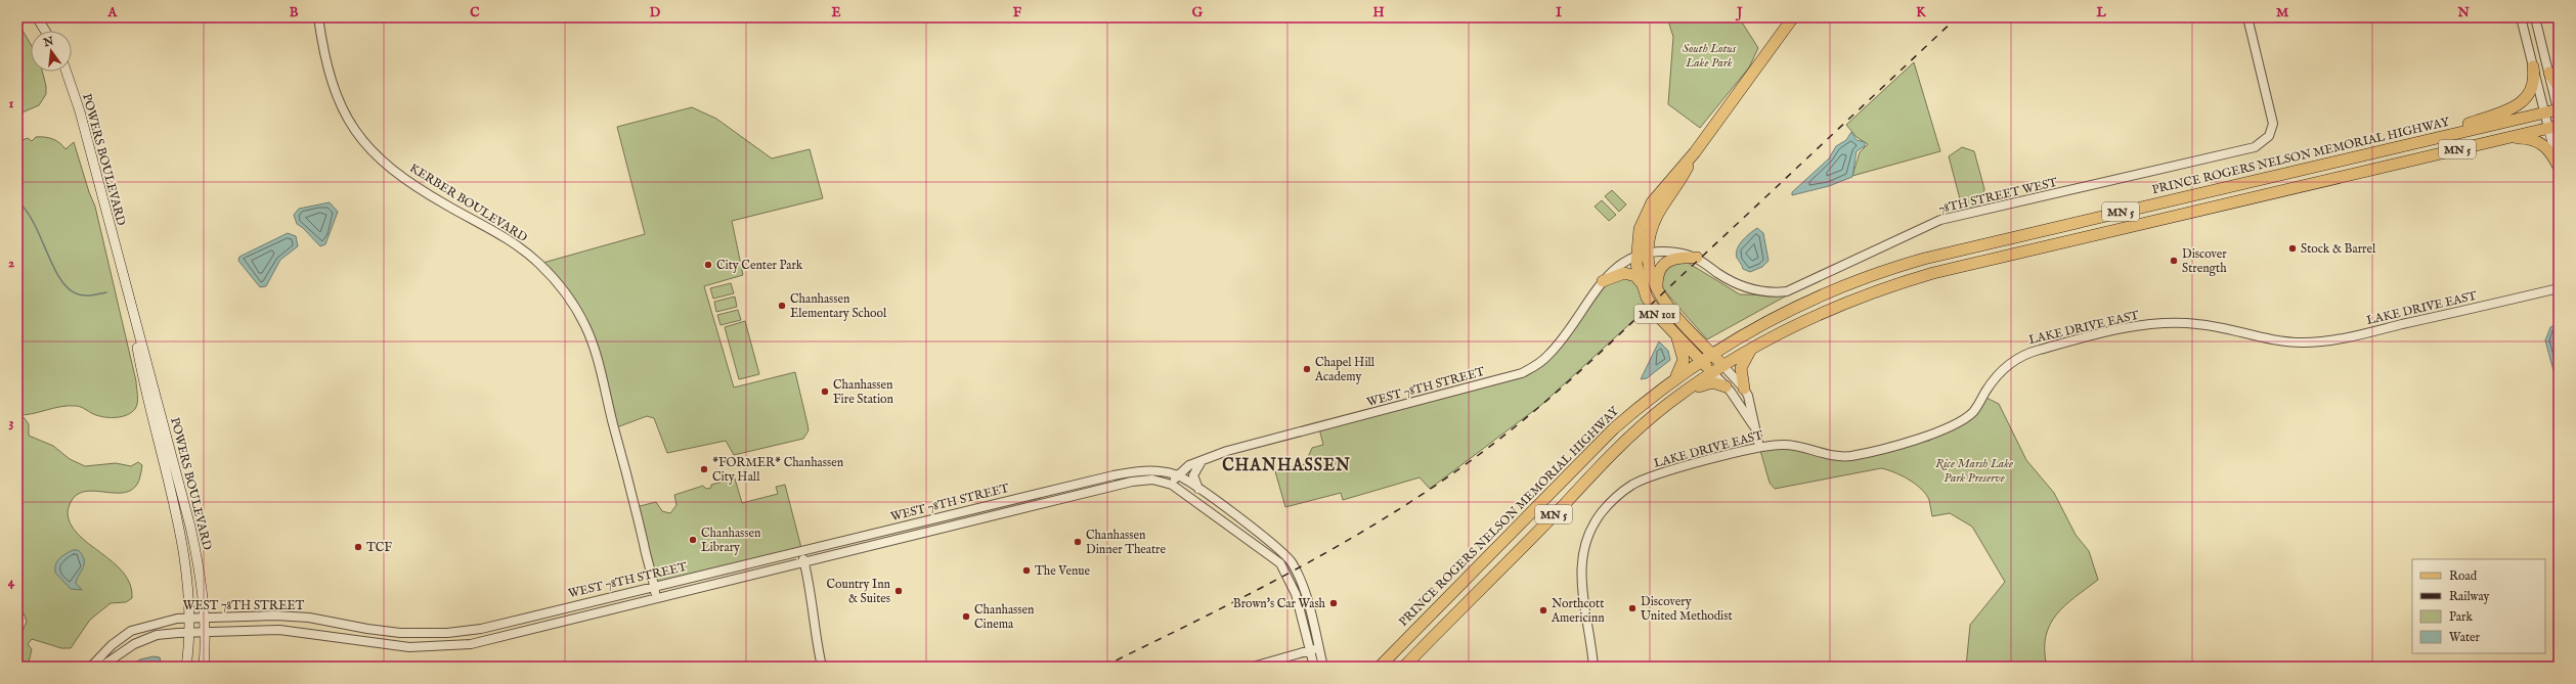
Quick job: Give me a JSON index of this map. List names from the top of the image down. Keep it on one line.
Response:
{"streets":{"main road":["MN 5","PRINCE ROGERS NELSON MEMORIAL HIGHWAY","POWERS BOULEVARD","MN 101"],"street":["78TH STREET WEST","KERBER BOULEVARD","LAKE DRIVE EAST","WEST 78TH STREET"]},"crossings":[["MN 5","PRINCE ROGERS NELSON MEMORIAL HIGHWAY"],["MN 5","MN 101"],["PRINCE ROGERS NELSON MEMORIAL HIGHWAY","MN 101"],["POWERS BOULEVARD","WEST 78TH STREET"],["78TH STREET WEST","MN 101"],["78TH STREET WEST","WEST 78TH STREET"],["KERBER BOULEVARD","WEST 78TH STREET"],["MN 101","WEST 78TH STREET"]],"districts":["CHANHASSEN"],"parks":["South Lotus Lake Park","Rice Marsh Lake Park Preserve"],"places":["Stock & Barrel","Discover Strength","City Center Park","Chanhassen Elementary School","Chapel Hill Academy","Chanhassen Fire Station","*FORMER* Chanhassen City Hall","Chanhassen Library","Chanhassen Dinner Theatre","TCF","The Venue","Country Inn & Suites","Brown's Car Wash","Discovery United Methodist","Northcott Americinn","Chanhassen Cinema"],"legend":["Road","Railway","Park","Water"],"north":"top","grid":{"columns":["A","B","C","D","E","F","G","H","I","J","K","L","M","N"],"rows":["1","2","3","4"]}}
